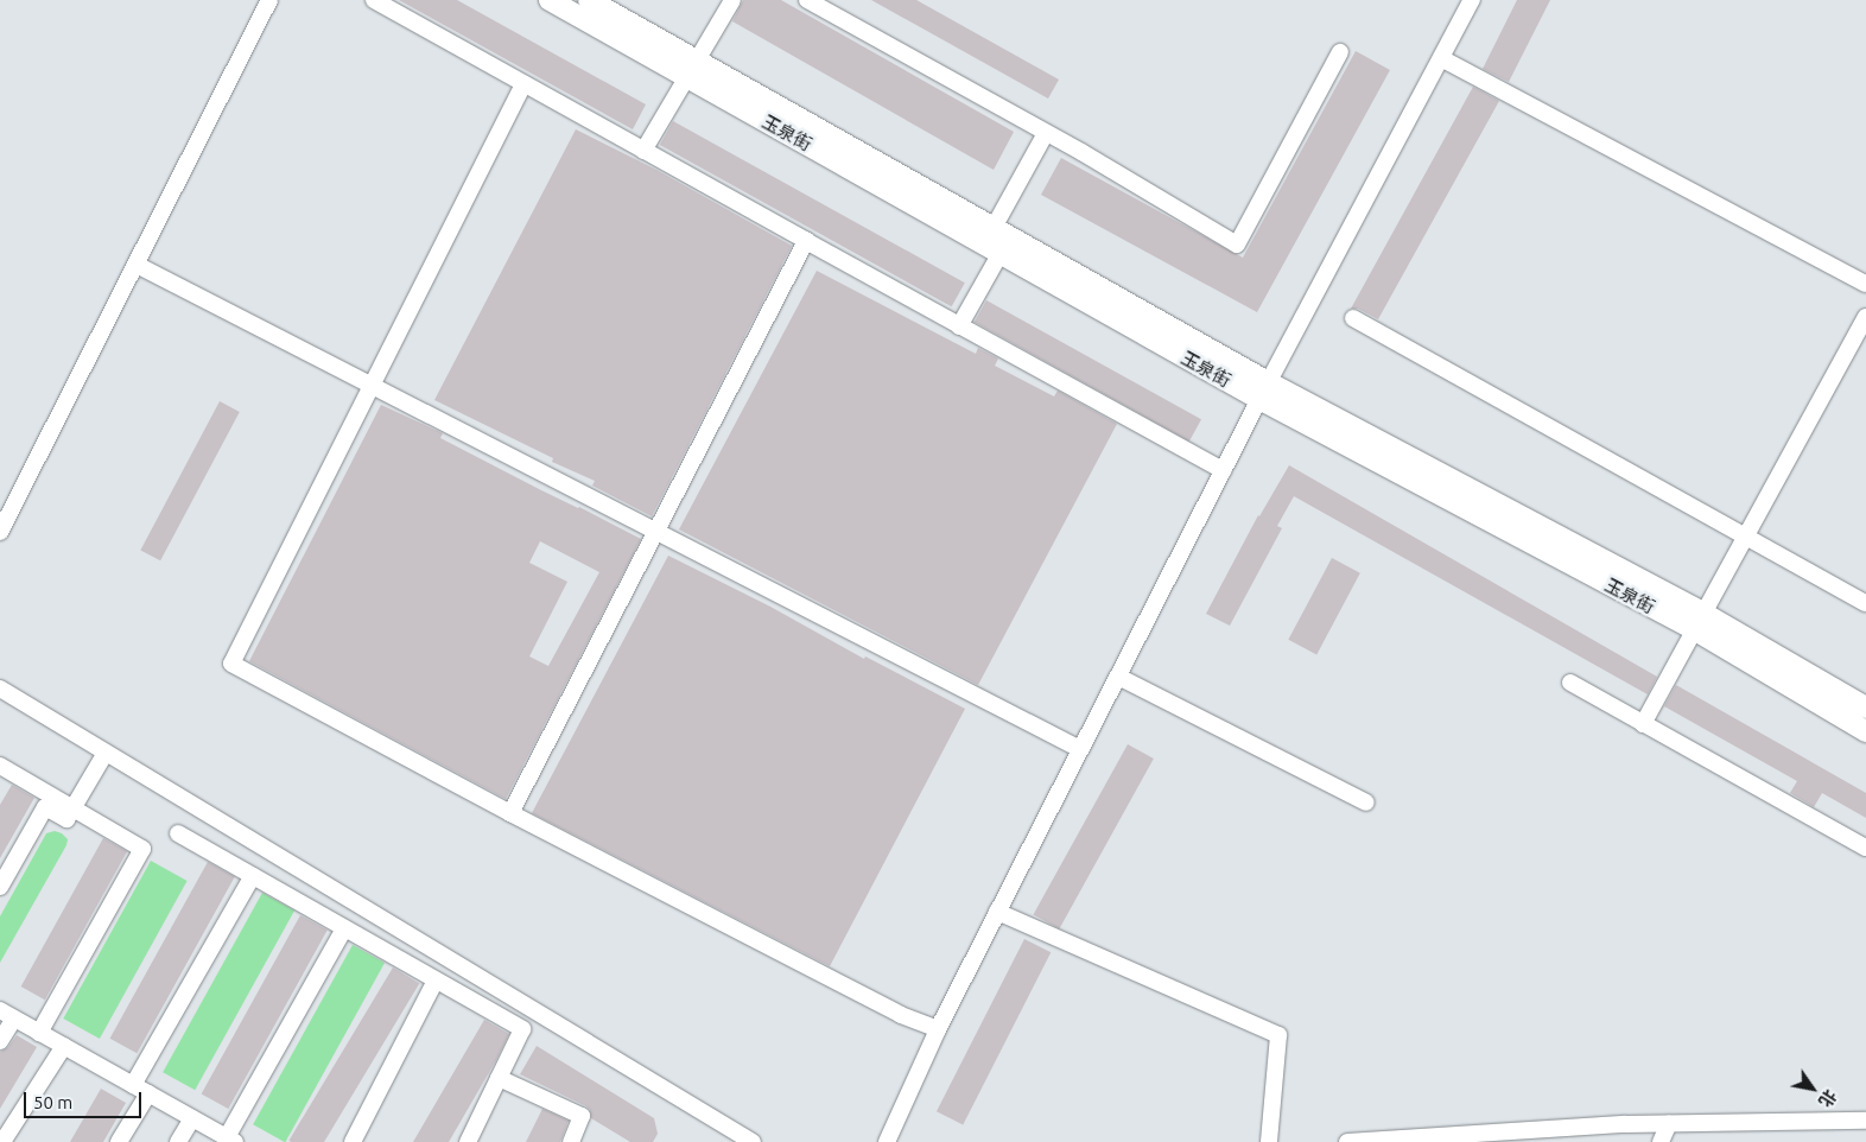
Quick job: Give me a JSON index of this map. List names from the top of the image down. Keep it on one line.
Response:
{"streets":{"main road":["玉泉街"]},"scale_bar":"50 m","north":"bottom right"}
